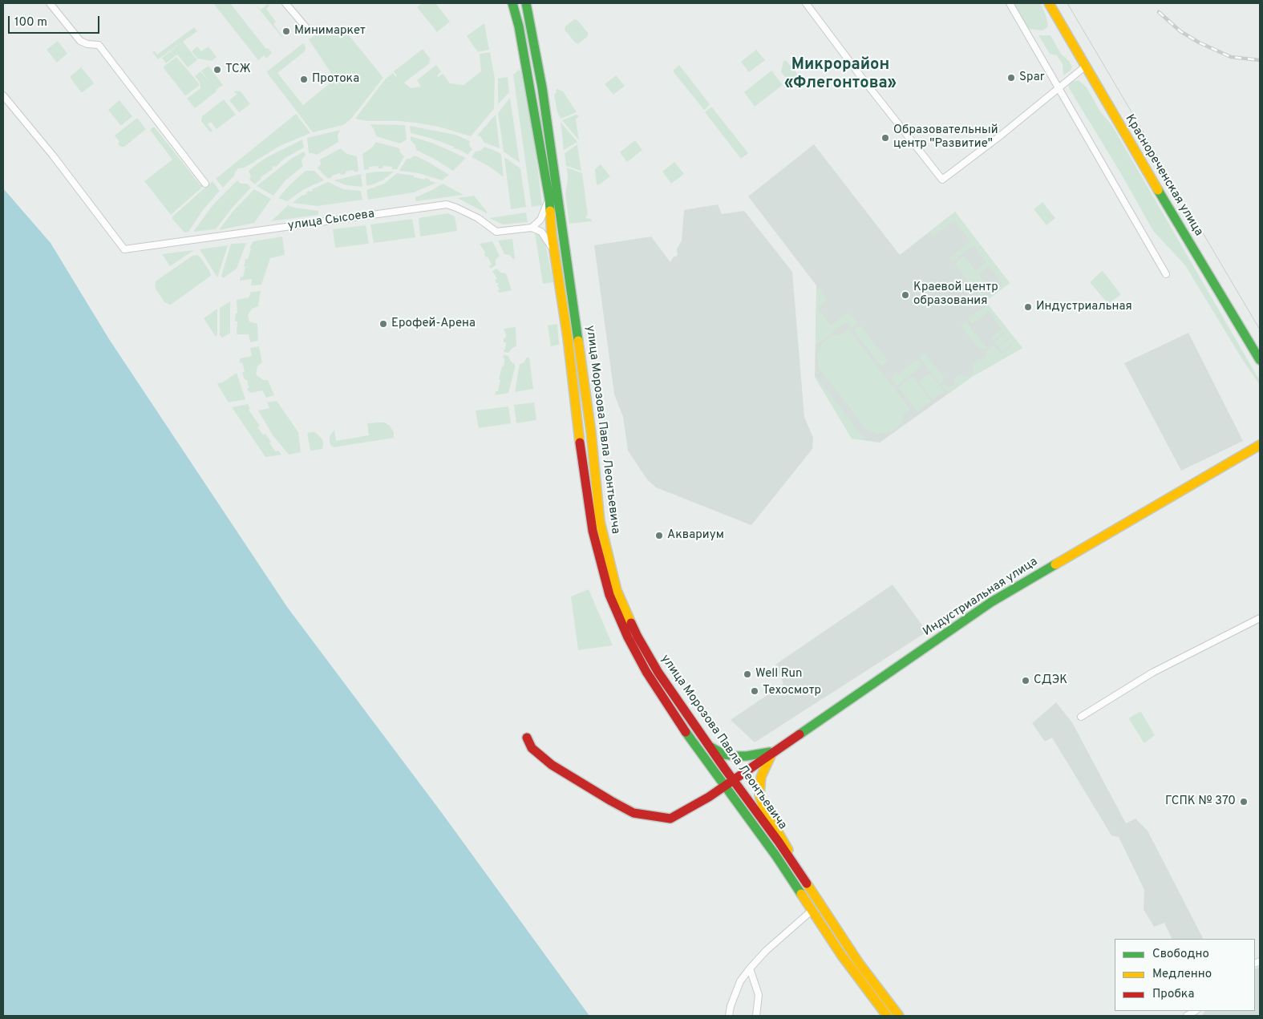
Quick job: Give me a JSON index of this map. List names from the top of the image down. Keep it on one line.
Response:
{"streets":{"main road":["Краснореченская улица","улица Морозова Павла Леонтьевича","Индустриальная улица"],"street":["улица Сысоева"]},"crossings":[["улица Морозова Павла Леонтьевича","Индустриальная улица"]],"districts":["Микрорайон «Флегонтова»"],"places":["Минимаркет","ТСЖ","Spar","Протока","Образовательный центр \"Развитие\"","Краевой центр образования","Индустриальная","Ерофей-Арена","Аквариум","Well Run","СДЭК","Техосмотр","ГСПК № 370"],"legend":["Свободно","Медленно","Пробка"],"scale_bar":"100 m"}
